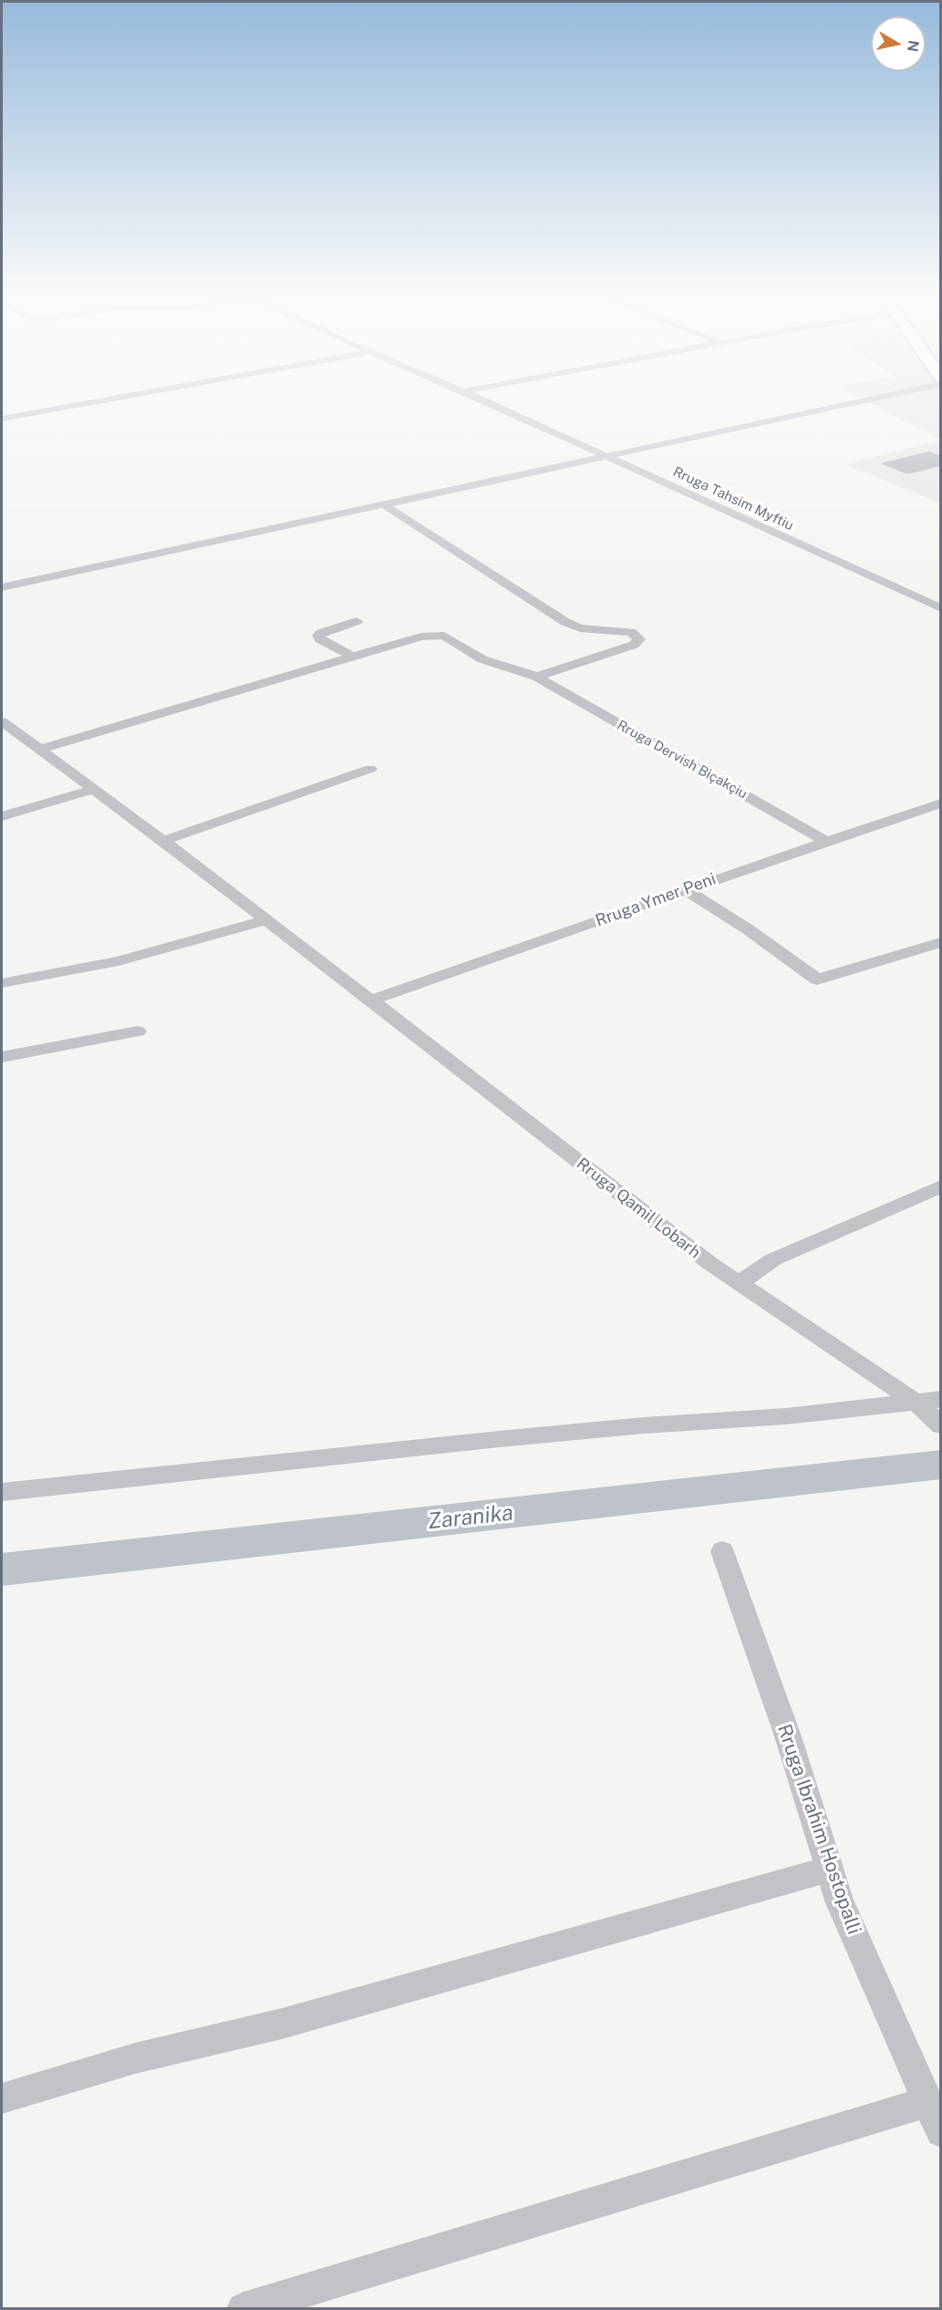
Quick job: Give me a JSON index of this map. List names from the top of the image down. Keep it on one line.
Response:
{"streets":{"street":["Rruga Tahsim Myftiu","Rruga Dervish Biçakçiu","Rruga Ymer Peni","Rruga Qamil Lobarh","Rruga Ibrahim Hostopalli"]},"crossings":[["Rruga Dervish Biçakçiu","Rruga Ymer Peni"],["Rruga Dervish Biçakçiu","Rruga Qamil Lobarh"],["Rruga Ymer Peni","Rruga Qamil Lobarh"]],"water":["Zaranika"],"north":"right"}
